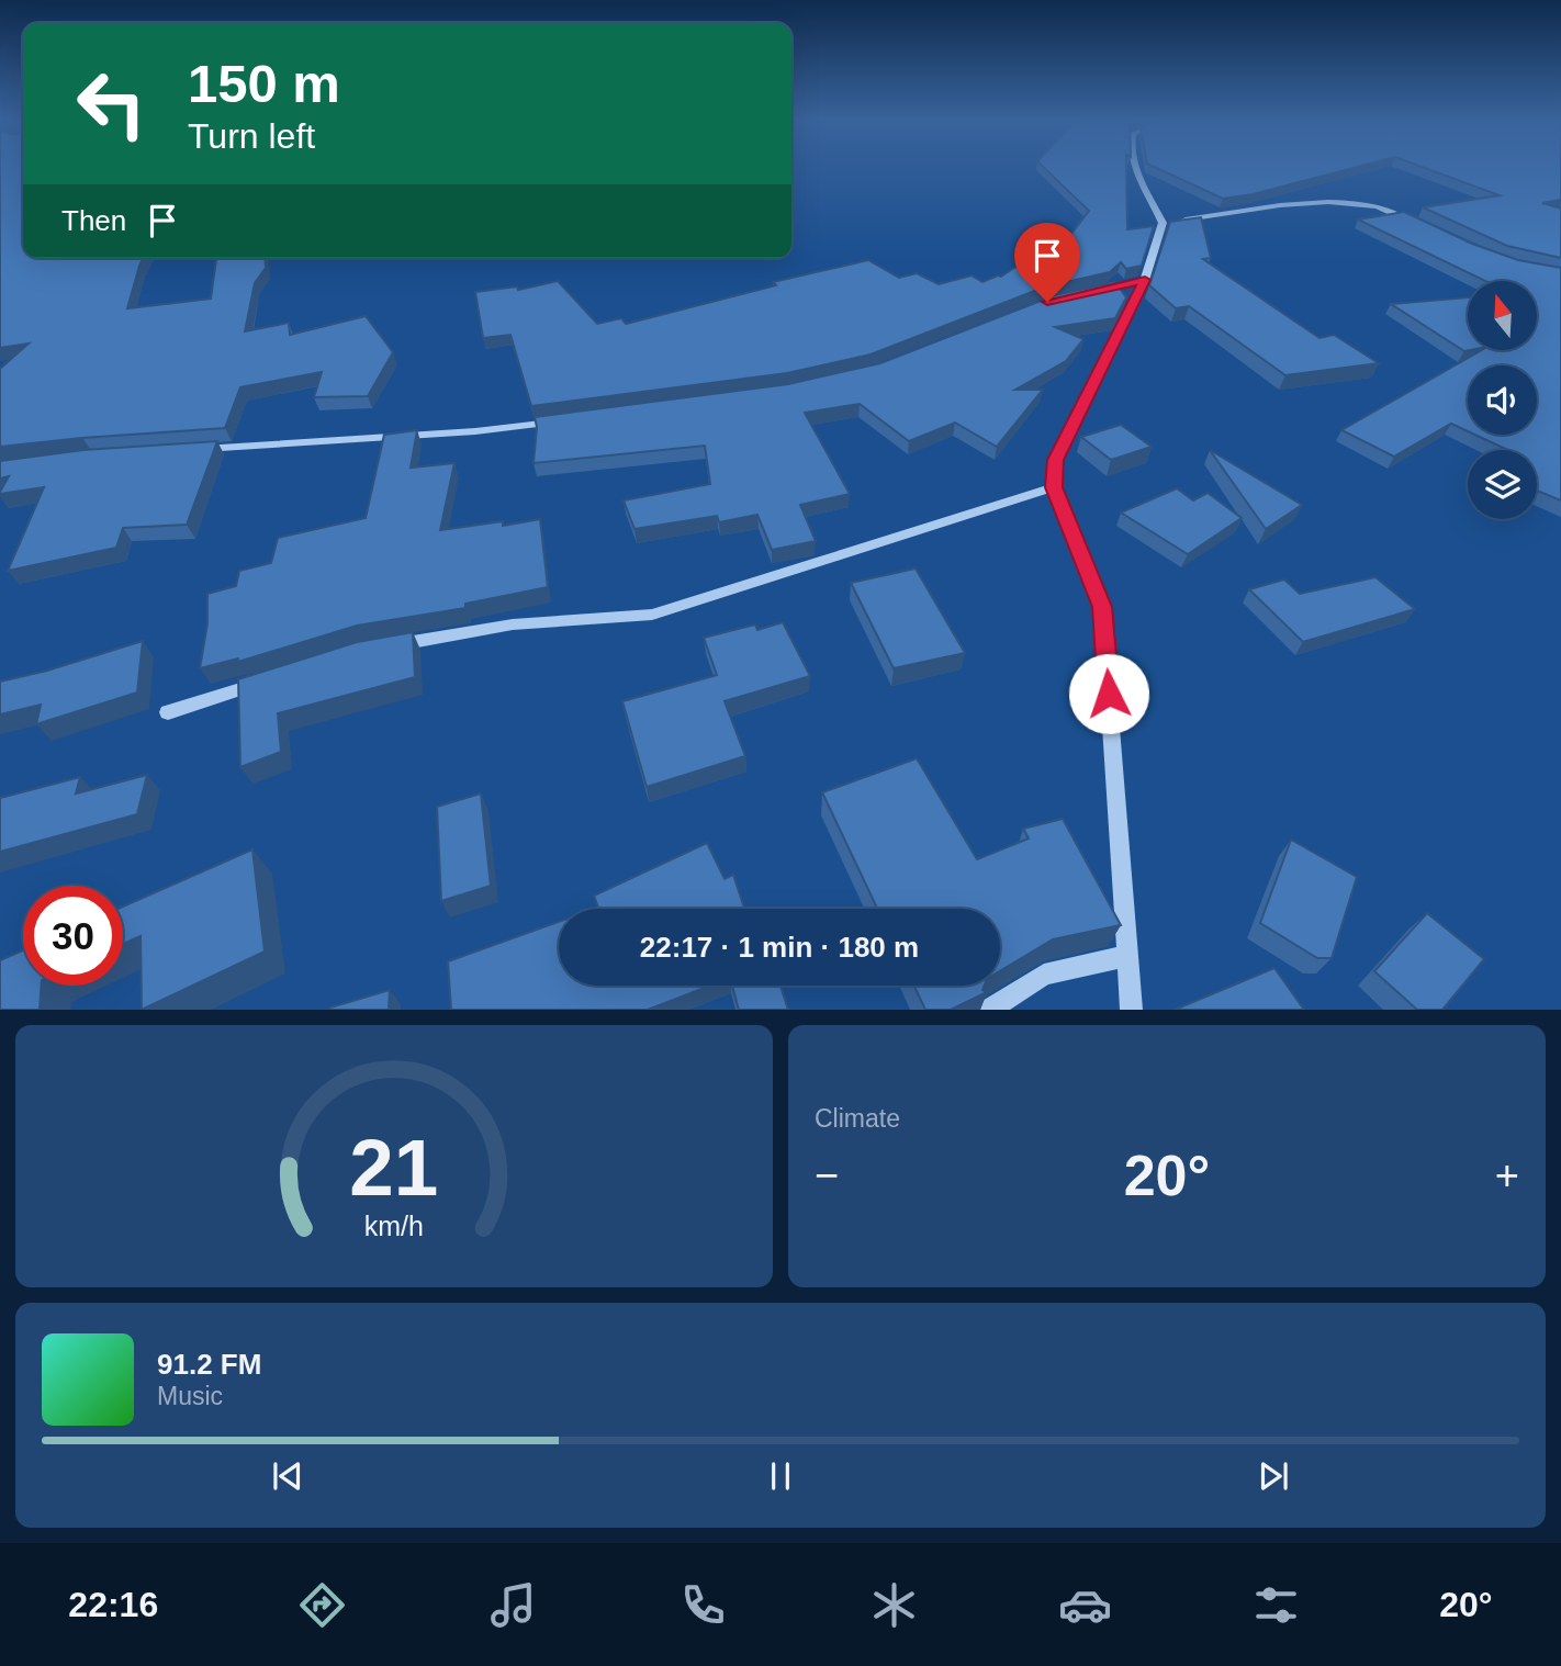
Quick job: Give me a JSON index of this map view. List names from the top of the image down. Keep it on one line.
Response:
{"north":"top","page":{"turn":["150 m","Turn left"],"then":"Then","limit":"30","trip":"22:17 · 1 min · 180 m","tile":"Climate","heat":["−","20°","+"],"song":["91.2 FM","Music"],"tabs":["22:16","20°"],"gauge":["21","km/h"]}}
